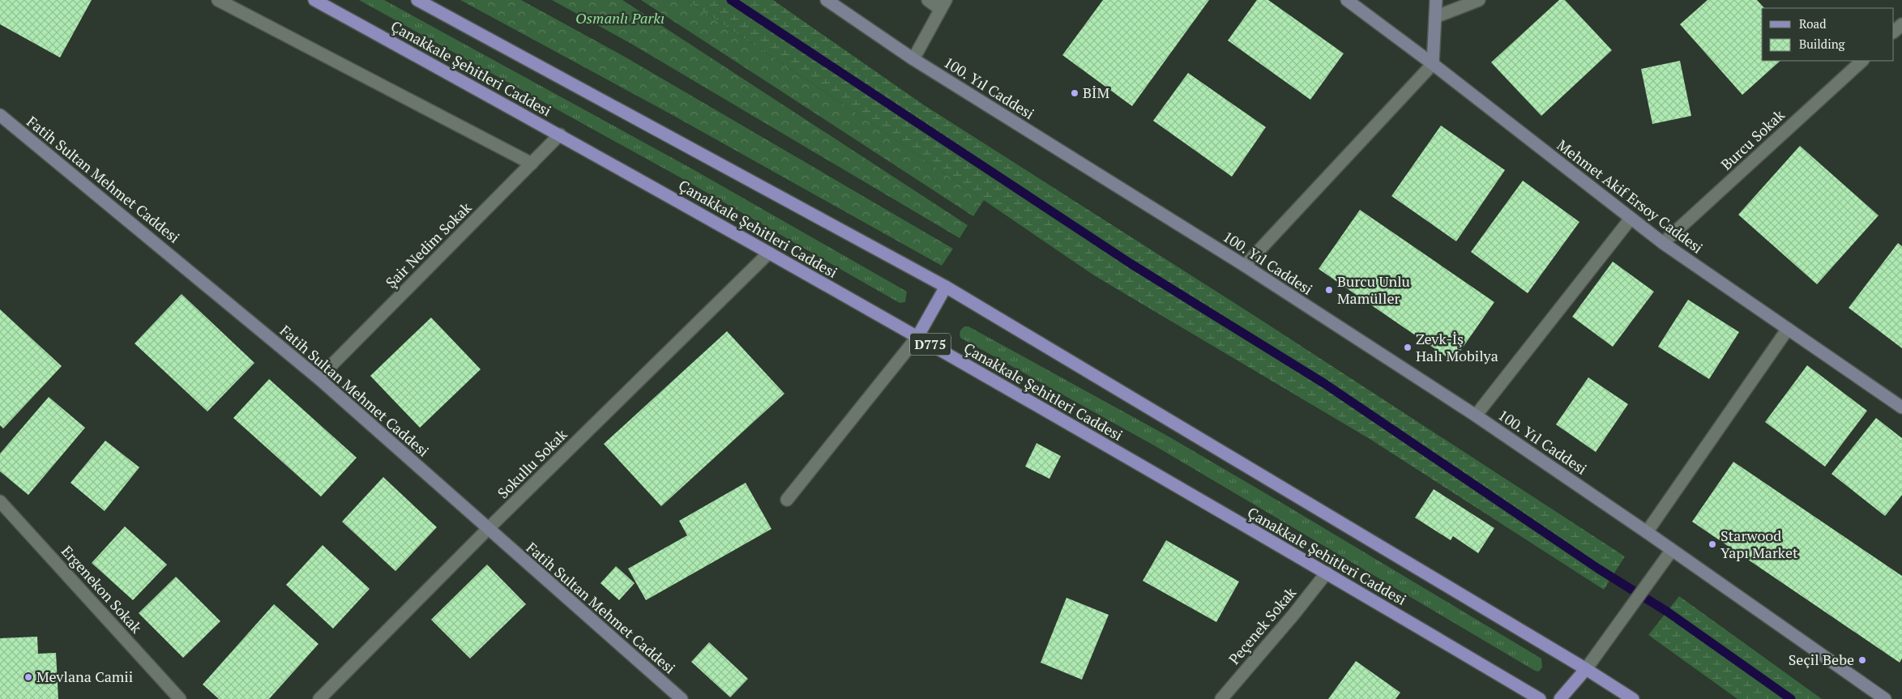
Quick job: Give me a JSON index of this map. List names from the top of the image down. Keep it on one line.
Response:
{"streets":{"main road":["Çanakkale Şehitleri Caddesi","D775"],"street":["100. Yıl Caddesi","Burcu Sokak","Fatih Sultan Mehmet Caddesi","Mehmet Akif Ersoy Caddesi","Şair Nedim Sokak","Sokullu Sokak","Ergenekon Sokak","Peçenek Sokak"]},"crossings":[["Çanakkale Şehitleri Caddesi","Şair Nedim Sokak"],["Çanakkale Şehitleri Caddesi","Sokullu Sokak"],["Çanakkale Şehitleri Caddesi","Peçenek Sokak"],["Burcu Sokak","Mehmet Akif Ersoy Caddesi"],["Fatih Sultan Mehmet Caddesi","Şair Nedim Sokak"],["Fatih Sultan Mehmet Caddesi","Sokullu Sokak"]],"parks":["Osmanlı Parkı"],"places":["BİM","Burcu Unlu Mamüller","Zevk-İş Halı Mobilya","Starwood Yapı Market","Seçil Bebe","Mevlana Camii"],"legend":["Road","Building"]}
